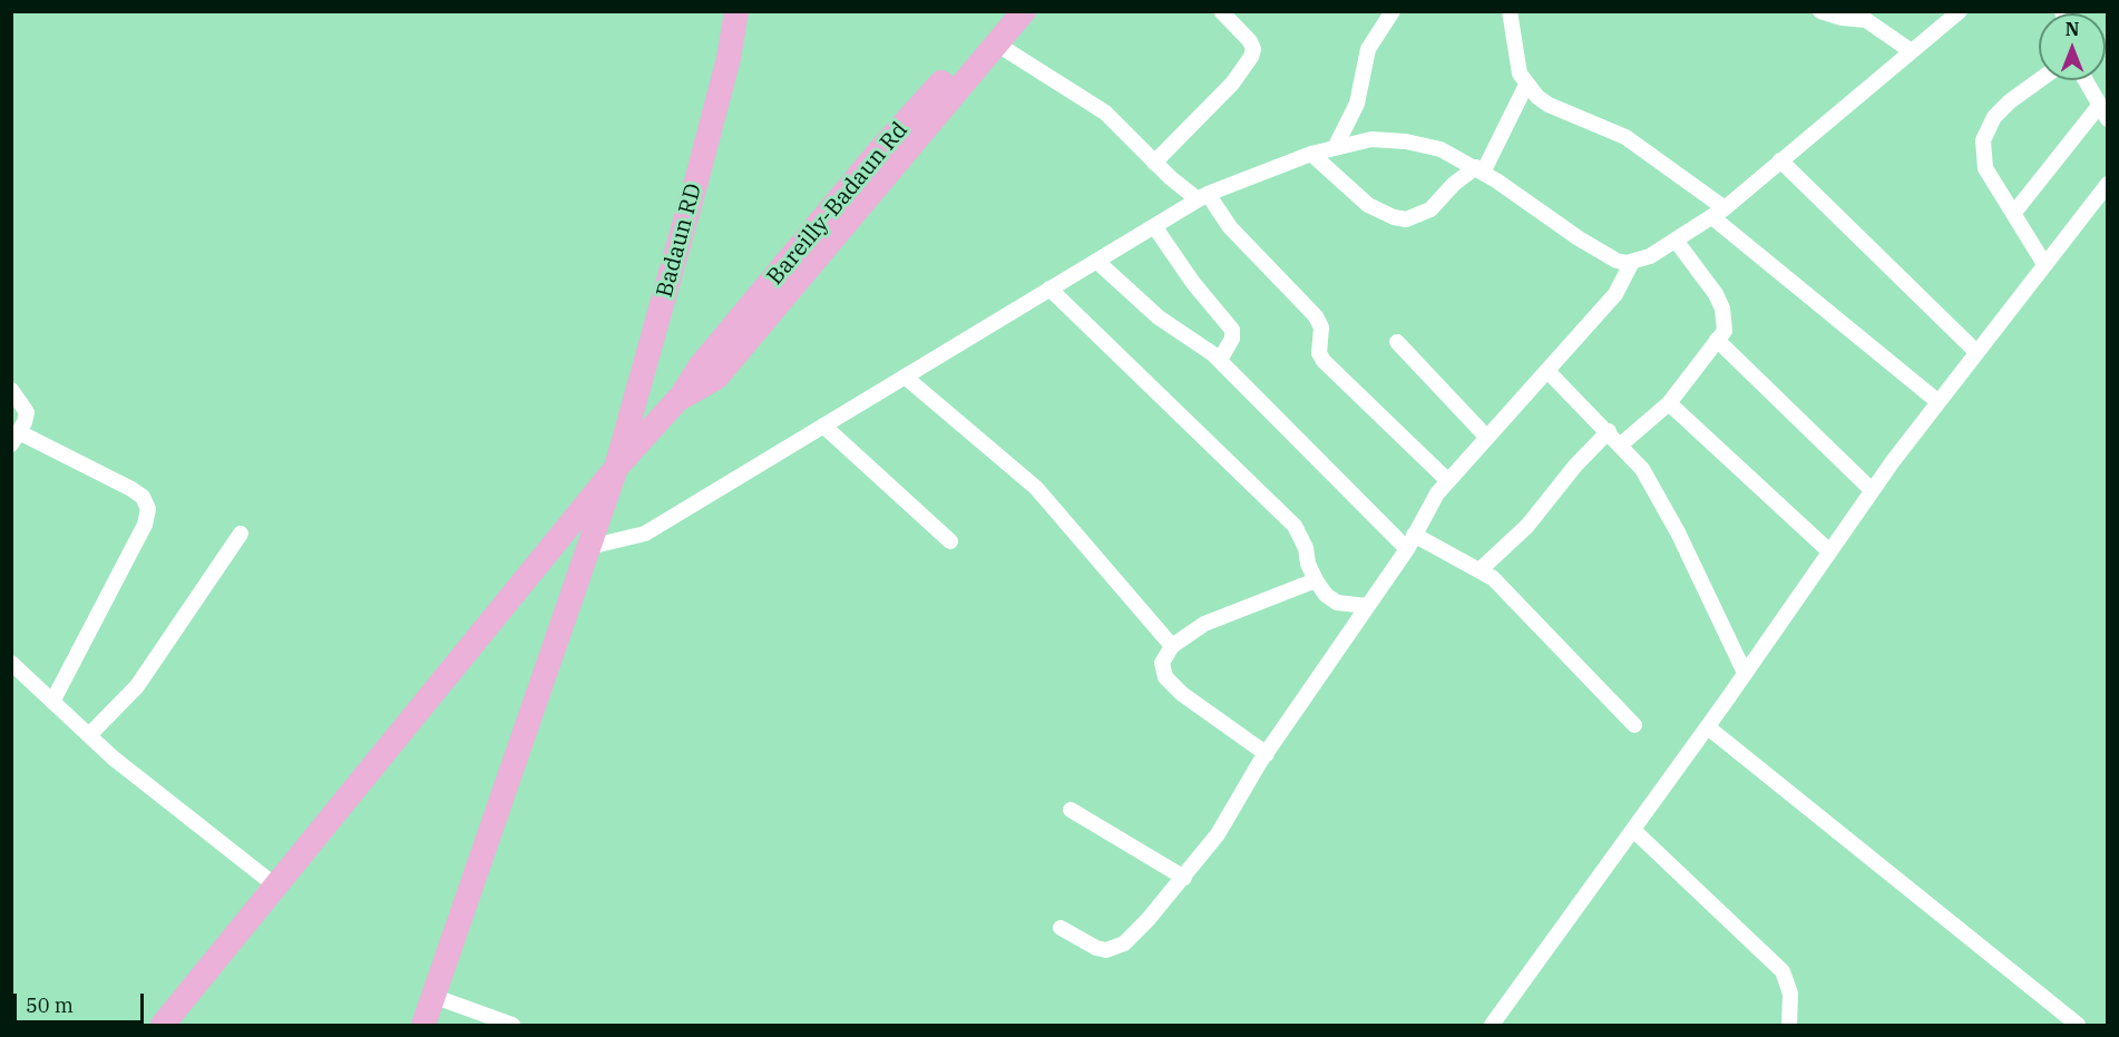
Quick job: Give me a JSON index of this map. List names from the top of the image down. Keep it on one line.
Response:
{"streets":{"main road":["Bareilly-Badaun Rd","Badaun RD"]},"scale_bar":"50 m","north":"top"}
